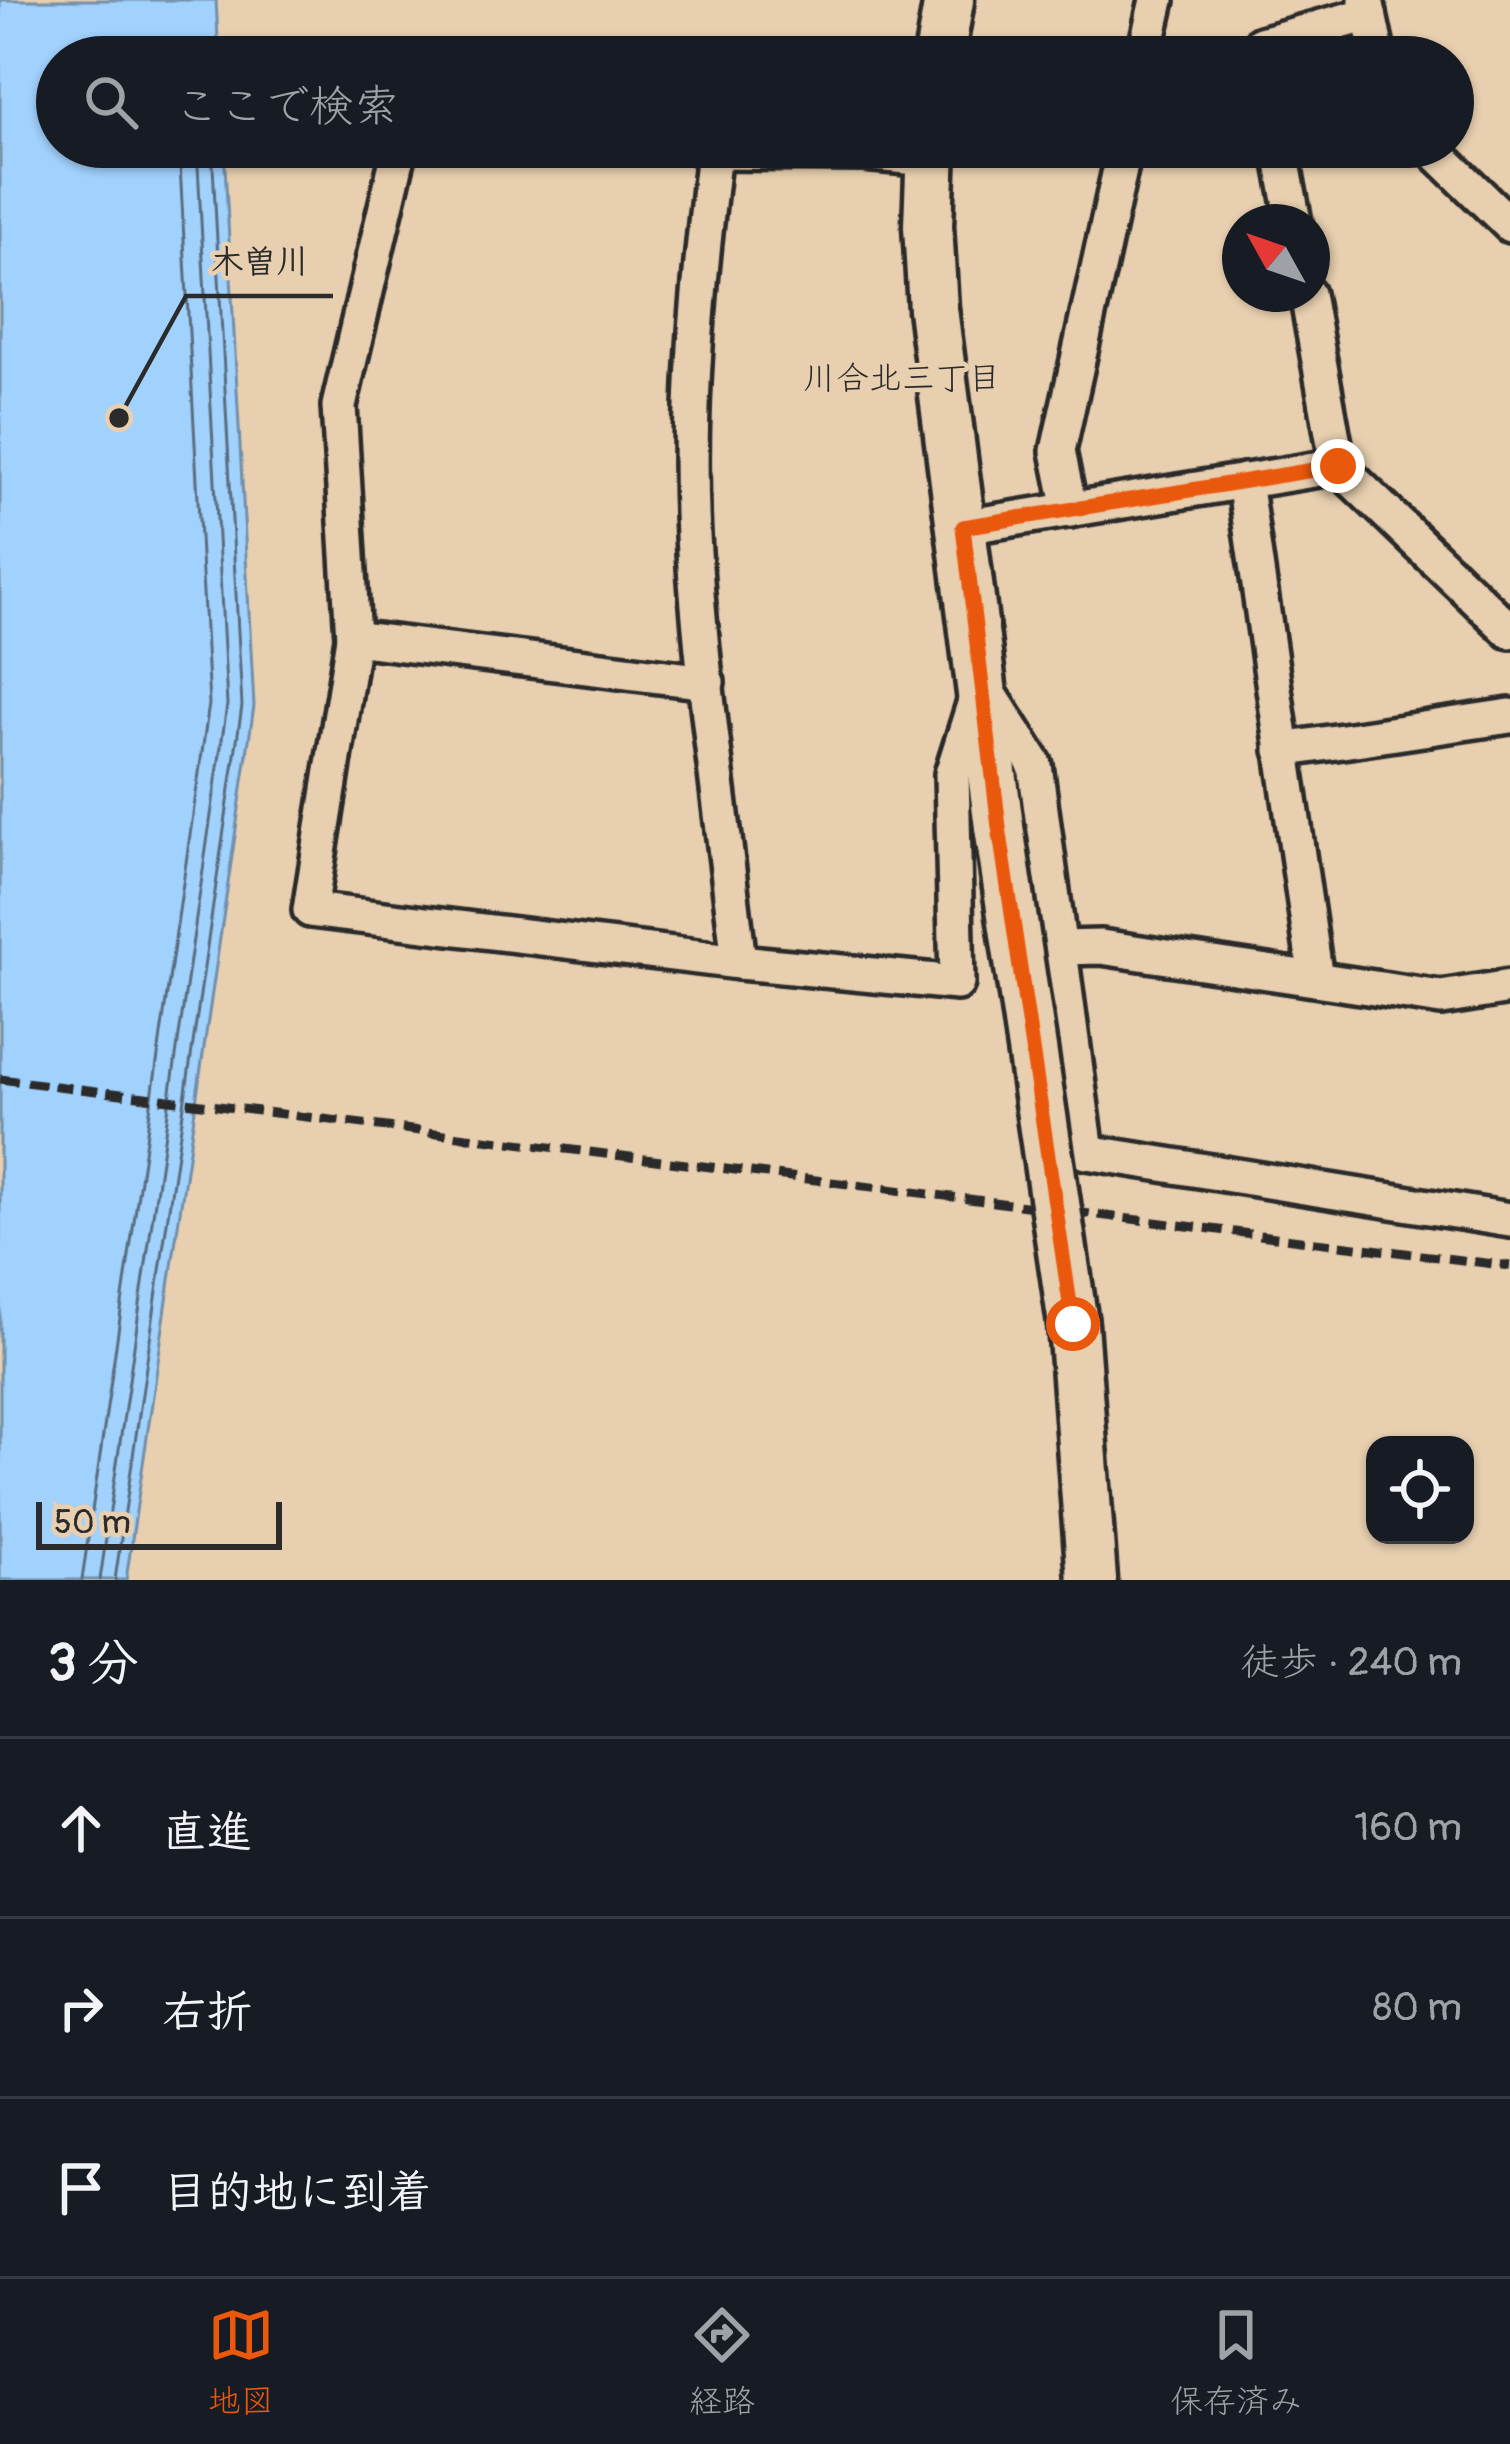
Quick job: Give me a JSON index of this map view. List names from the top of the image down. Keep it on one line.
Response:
{"districts":["川合北三丁目"],"places":["木曽川"],"scale_bar":"50 m","north":"top left","page":{"search":"ここで検索","scale":"50 m","heading":["3 分","徒歩 · 240 m"],"list":[["直進","160 m"],["右折","80 m"],"目的地に到着"],"nav":["地図","経路","保存済み"]}}
